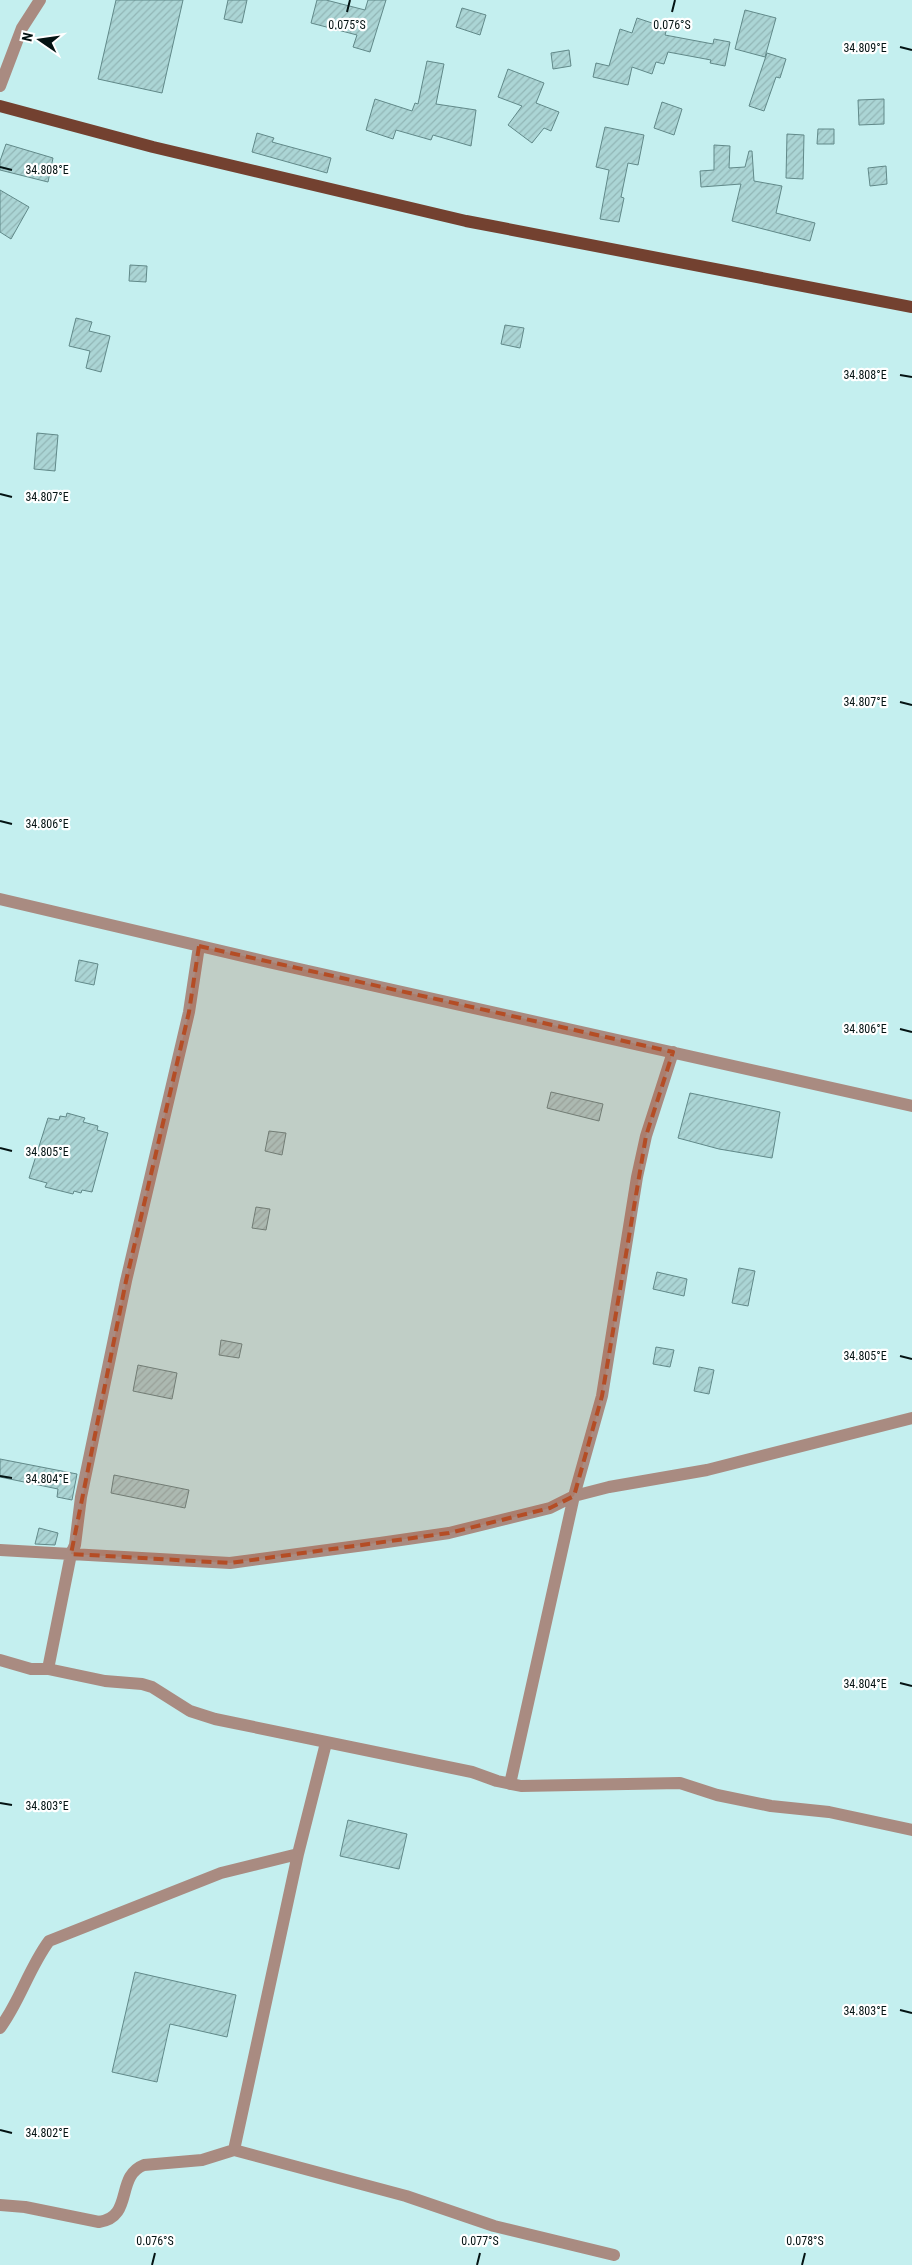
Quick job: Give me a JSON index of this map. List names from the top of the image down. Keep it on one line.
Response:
{"north":"left","coordinates":["0.075°S","0.076°S","34.809°E","34.808°E","34.807°E","34.806°E","34.805°E","34.804°E","34.803°E","34.802°E","0.077°S","0.078°S"]}
